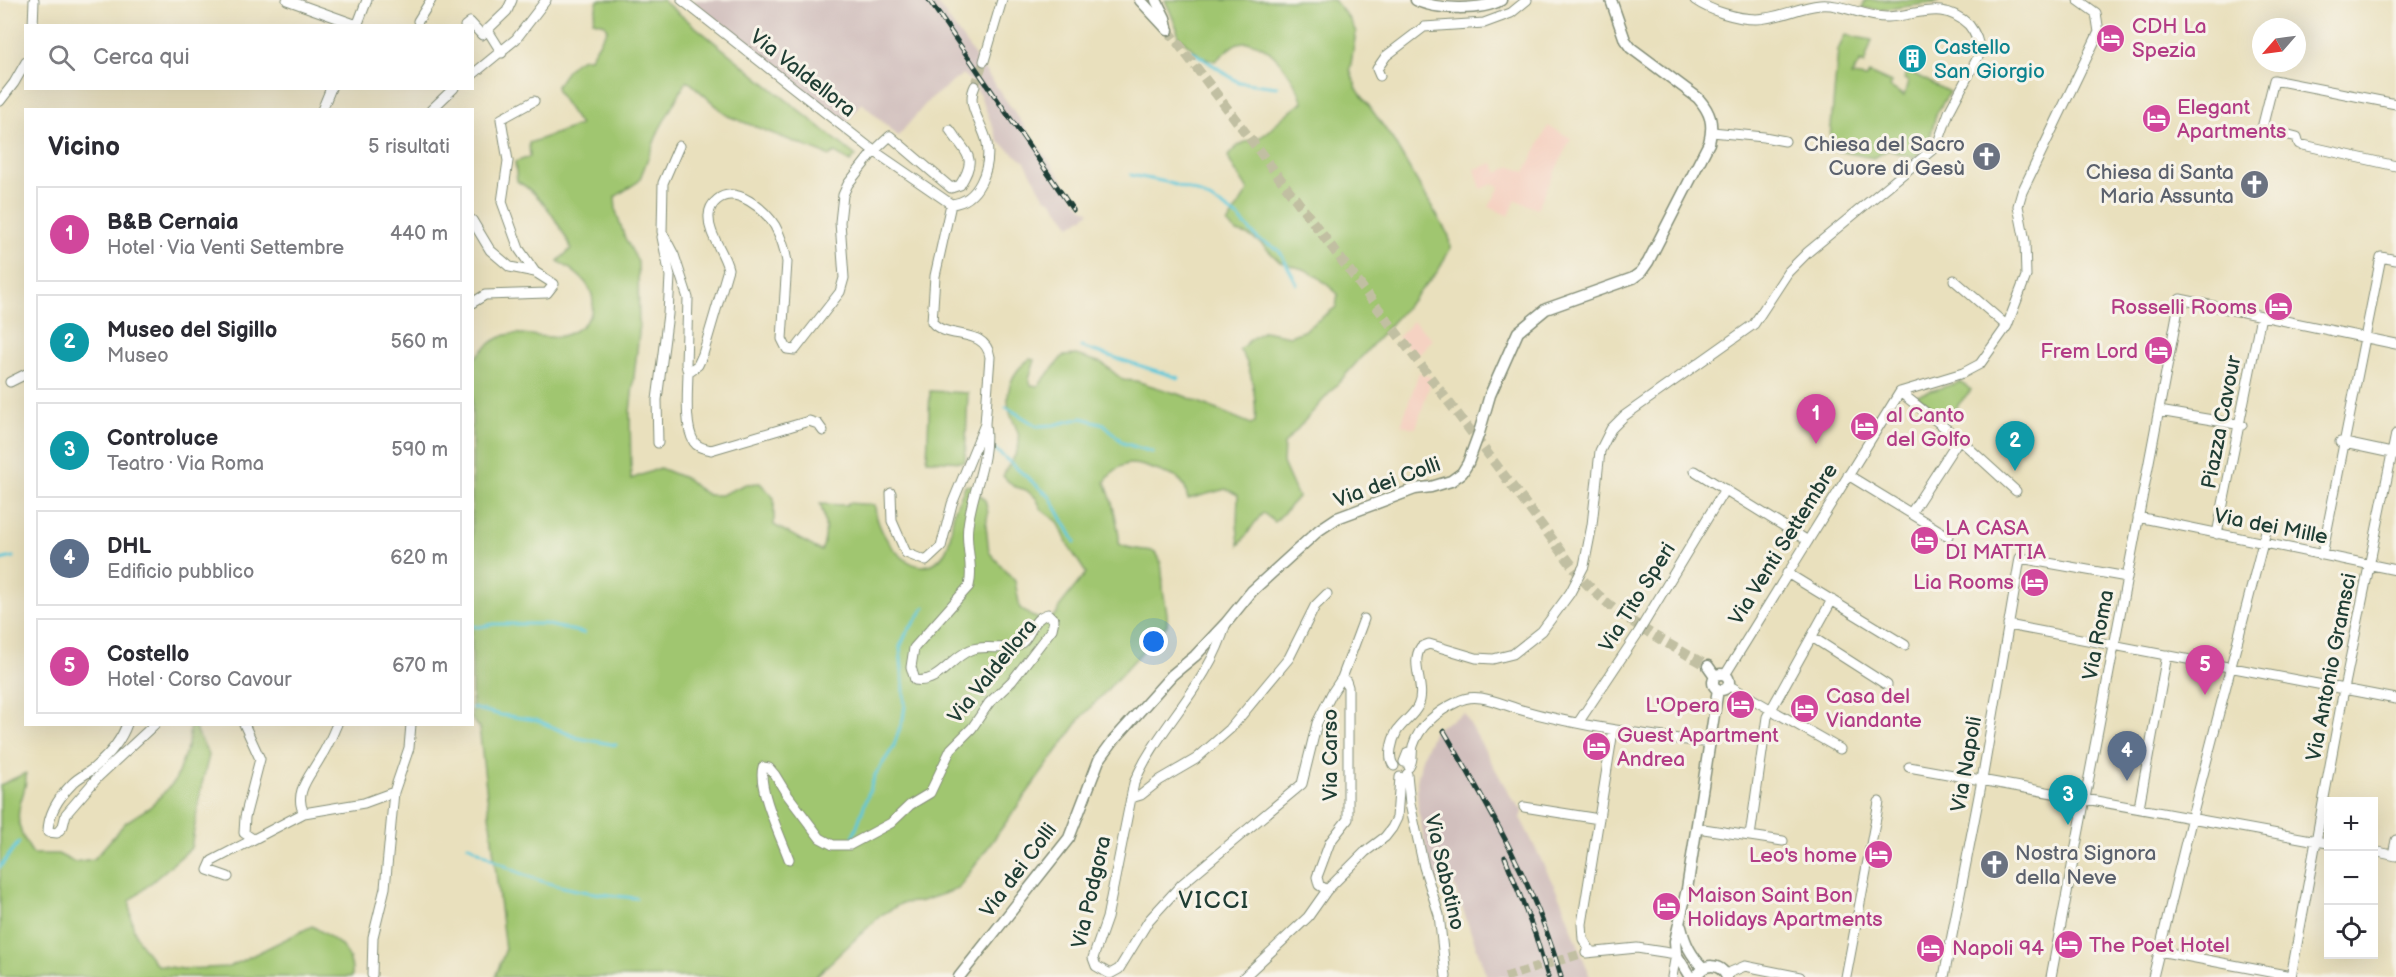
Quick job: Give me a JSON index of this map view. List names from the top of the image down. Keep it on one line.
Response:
{"streets":{"street":["Via Valdellora","Piazza Cavour","Via dei Colli","Via dei Mille","Via Venti Settembre","Via Tito Speri","Via Roma","Via Antonio Gramsci","Via Carso","Via Napoli","Via Sabotino","Via Podgora"]},"crossings":[["Piazza Cavour","Via dei Mille"],["Piazza Cavour","Via Roma"],["Via dei Colli","Via Podgora"],["Via dei Mille","Via Roma"],["Via dei Mille","Via Antonio Gramsci"],["Via Roma","Via Napoli"],["Via Carso","Via Podgora"]],"districts":["VICCI"],"places":{"hotel":["CDH La Spezia","Elegant Apartments","Rosselli Rooms","Frem Lord","al Canto del Golfo","LA CASA DI MATTIA","Lia Rooms","L'Opera","Casa del Viandante","Guest Apartment Andrea","Leo's home","Maison Saint Bon Holidays Apartments","The Poet Hotel","Napoli 94"],"building":["Castello San Giorgio"],"church":["Chiesa del Sacro Cuore di Gesù","Chiesa di Santa Maria Assunta","Nostra Signora della Neve"]},"north":"bottom left","page":{"search":"Cerca qui","heading":["Vicino","5 risultati"],"list":[{"mark":"1","name":"B&B Cernaia","note":"Hotel · Via Venti Settembre","value":"440 m"},{"mark":"2","name":"Museo del Sigillo","note":"Museo","value":"560 m"},{"mark":"3","name":"Controluce","note":"Teatro · Via Roma","value":"590 m"},{"mark":"4","name":"DHL","note":"Edificio pubblico","value":"620 m"},{"mark":"5","name":"Costello","note":"Hotel · Corso Cavour","value":"670 m"}],"pins":["1","2","5","4","3"],"map_buttons":["+","−"]}}
